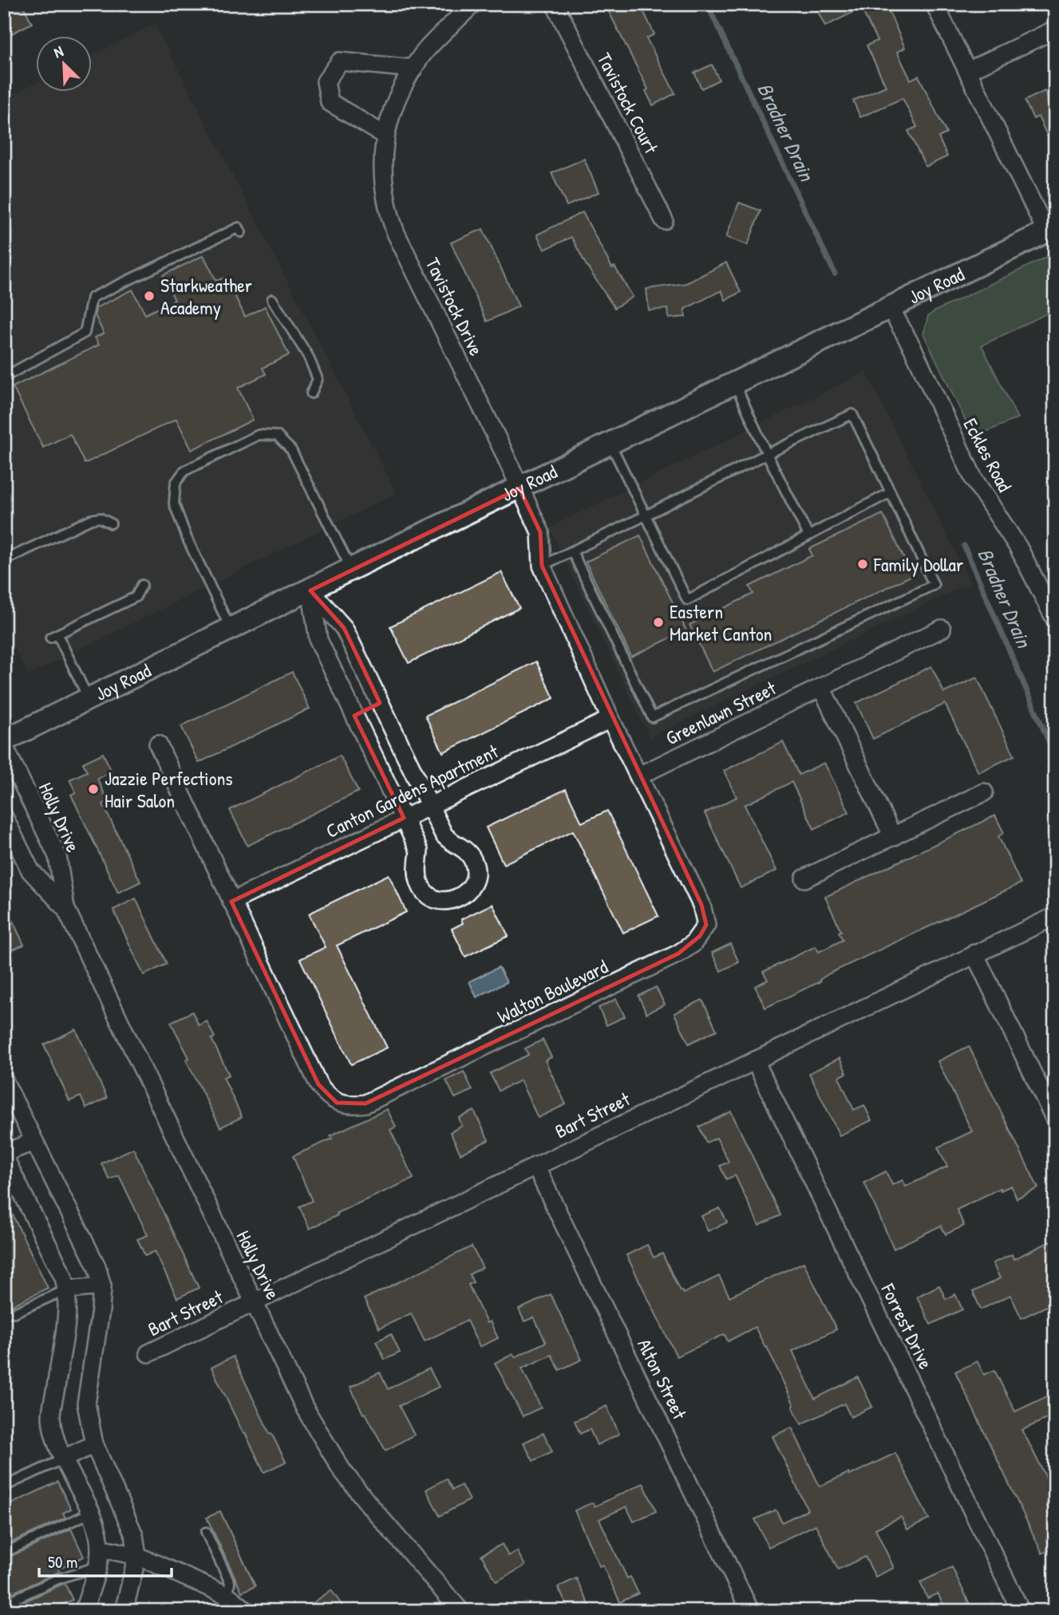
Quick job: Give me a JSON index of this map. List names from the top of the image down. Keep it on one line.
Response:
{"streets":{"street":["Tavistock Court","Joy Road","Tavistock Drive","Eckles Road","Greenlawn Street","Canton Gardens Apartment","Holly Drive","Walton Boulevard","Bart Street","Forrest Drive","Alton Street"]},"crossings":[["Joy Road","Tavistock Drive"],["Joy Road","Eckles Road"],["Joy Road","Walton Boulevard"],["Tavistock Drive","Walton Boulevard"],["Greenlawn Street","Walton Boulevard"],["Canton Gardens Apartment","Walton Boulevard"],["Holly Drive","Bart Street"],["Bart Street","Forrest Drive"],["Bart Street","Alton Street"]],"water":["Bradner Drain"],"places":["Starkweather Academy","Family Dollar","Eastern Market Canton","Jazzie Perfections Hair Salon"],"scale_bar":"50 m","north":"top left"}
